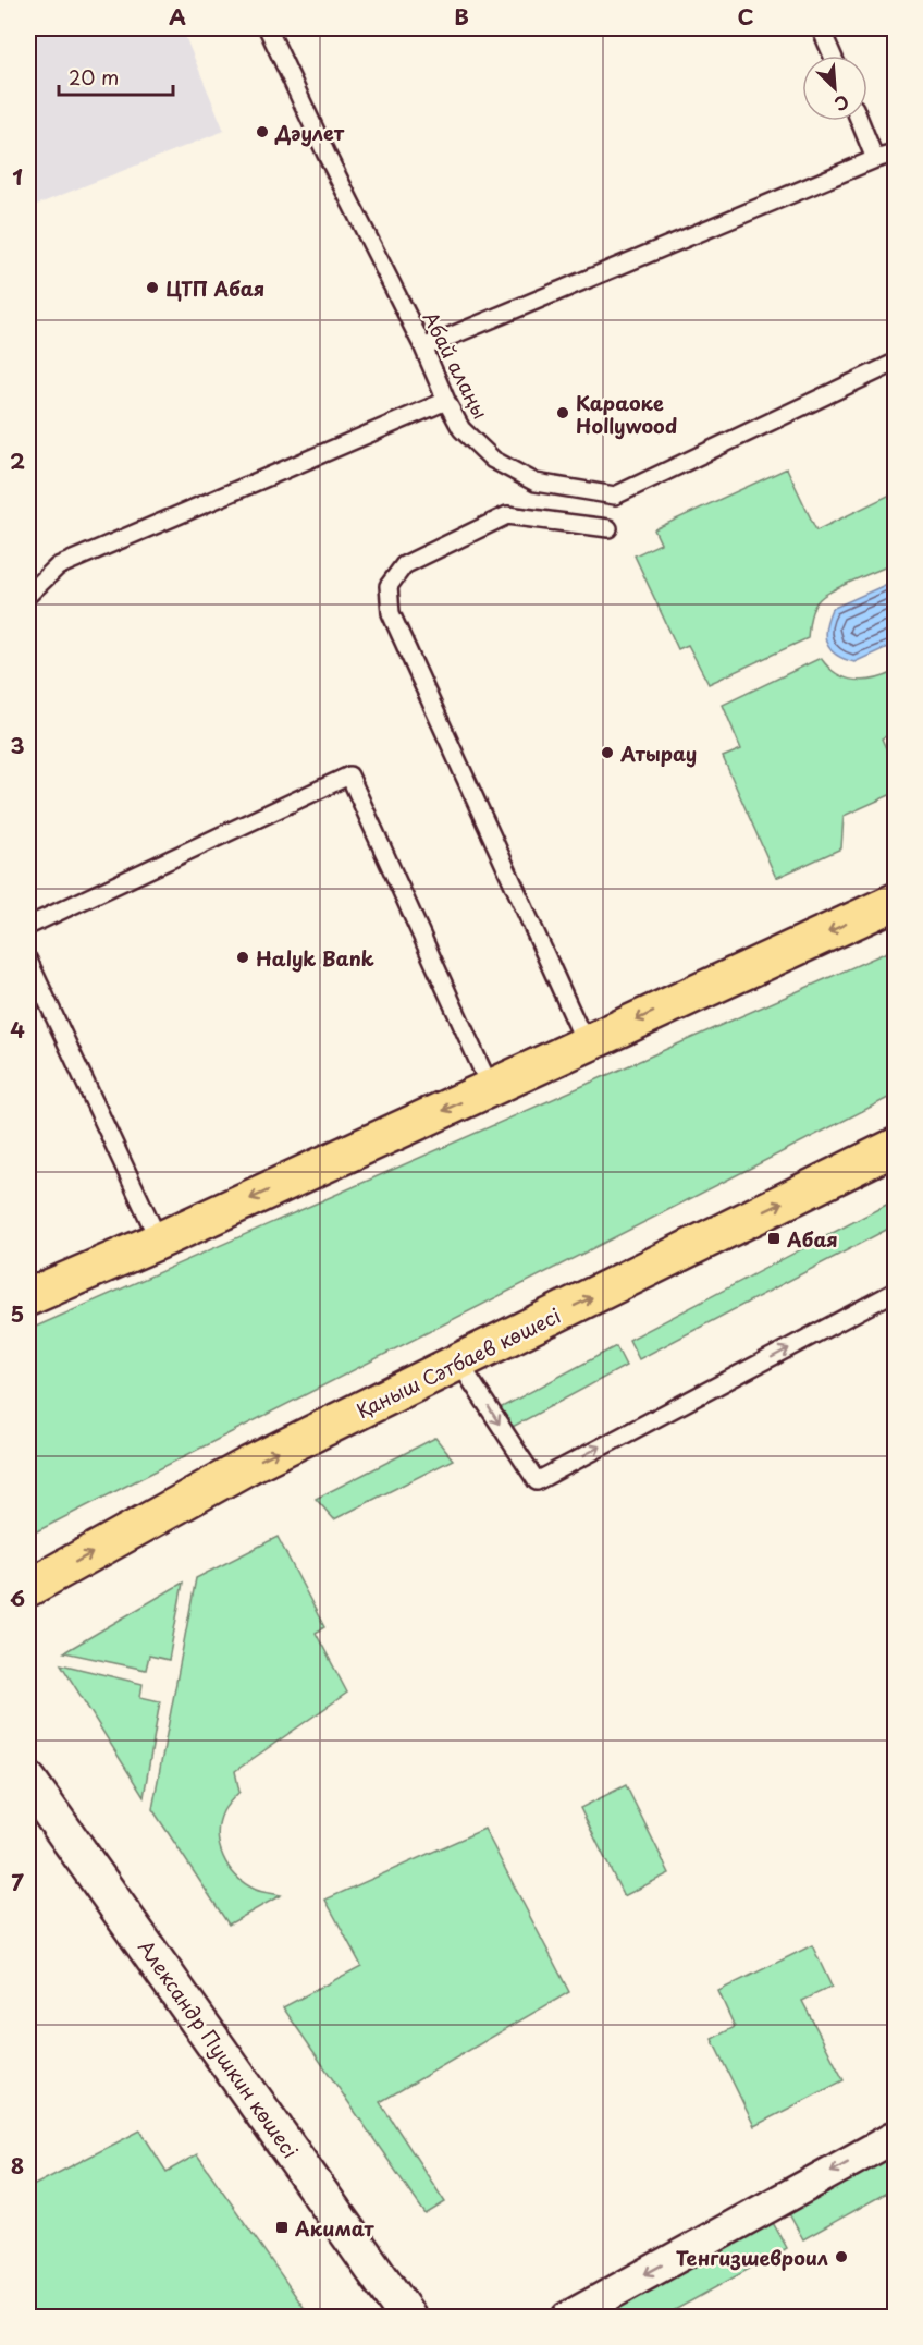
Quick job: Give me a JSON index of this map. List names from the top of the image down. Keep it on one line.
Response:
{"streets":{"main road":["Қаныш Сәтбаев көшесі"],"street":["Александр Пушкин көшесі"],"lane":["Абай алаңы"]},"places":{"other":["Дәулет","ЦТП Абая","Караоке Hollywood","Атырау","Halyk Bank","Тенгизшевроил"],"transit":["Абая","Акимат"]},"scale_bar":"20 m","north":"bottom right","grid":{"columns":["A","B","C"],"rows":["1","2","3","4","5","6","7","8"]}}
